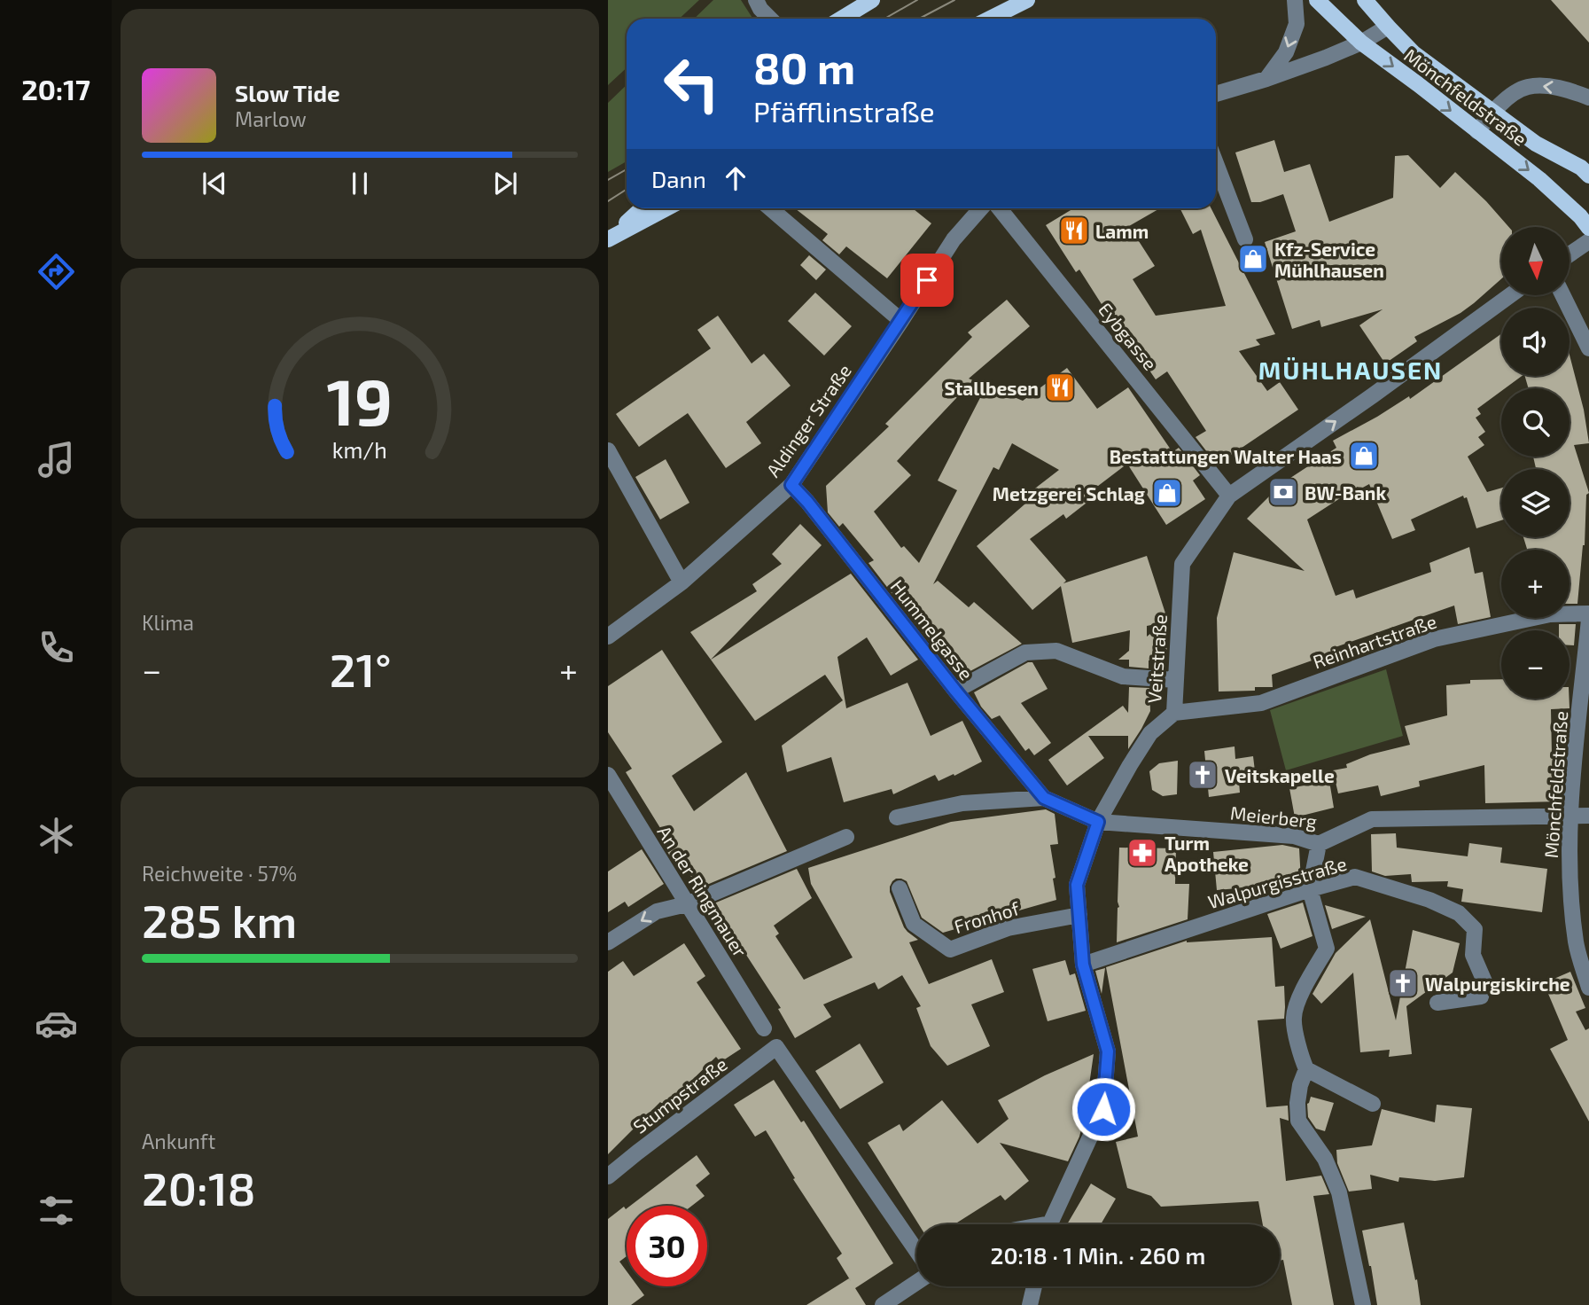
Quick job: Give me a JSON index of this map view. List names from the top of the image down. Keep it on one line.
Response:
{"streets":{"main road":["Mönchfeldstraße"],"street":["Eybgasse","Aldinger Straße","Hummelgasse","Reinhartstraße","Veitstraße","Meierberg","Walpurgisstraße","An der Ringmauer","Fronhof","Stumpstraße"]},"crossings":[["Mönchfeldstraße","Meierberg"],["Eybgasse","Veitstraße"],["Aldinger Straße","Hummelgasse"],["Hummelgasse","Meierberg"],["Reinhartstraße","Veitstraße"],["Veitstraße","Meierberg"],["Veitstraße","Walpurgisstraße"],["Veitstraße","Fronhof"]],"districts":["MÜHLHAUSEN"],"places":{"restaurant":["Lamm","Stallbesen"],"shop":["Kfz-Service Mühlhausen","Bestattungen Walter Haas","Metzgerei Schlag"],"bank":["BW-Bank"],"church":["Veitskapelle","Walpurgiskirche"],"pharmacy":["Turm Apotheke"]},"north":"bottom","page":{"tabs":"20:17","turn":["80 m","Pfäfflinstraße"],"song":["Slow Tide","Marlow"],"then":"Dann","map_buttons":["+","−"],"tile":["Klima",["Reichweite · 57%","285 km"],["Ankunft","20:18"]],"heat":["−","21°","+"],"limit":"30","trip":"20:18 · 1 Min. · 260 m","gauge":["19","km/h"]}}
